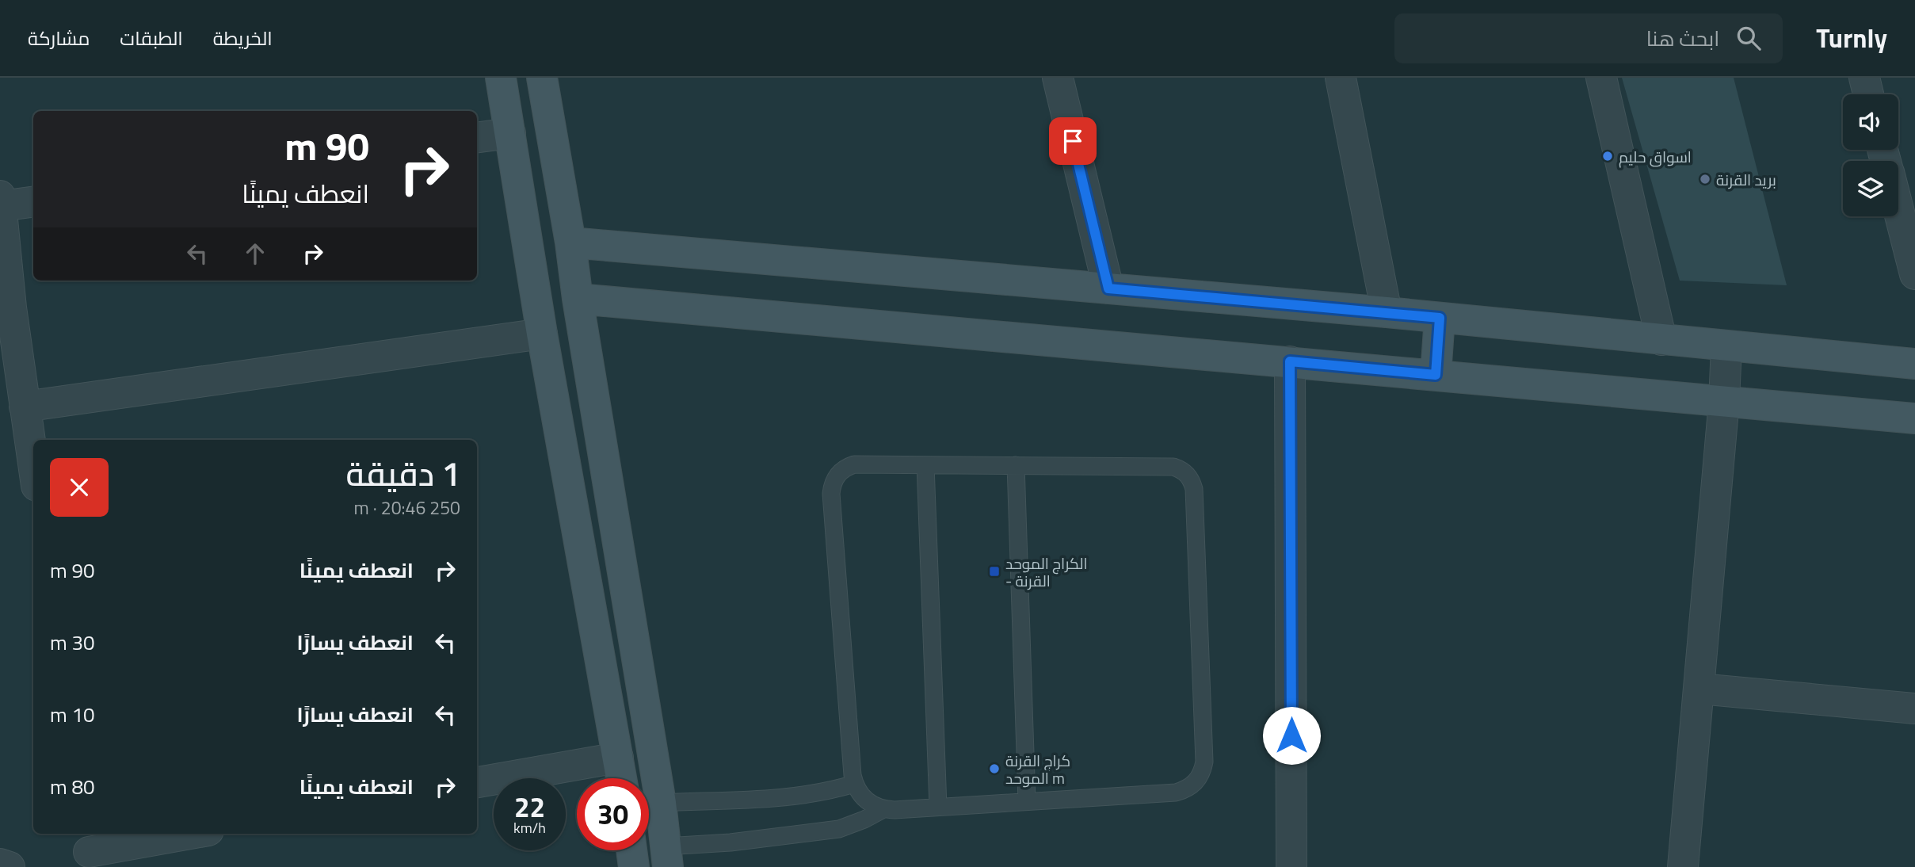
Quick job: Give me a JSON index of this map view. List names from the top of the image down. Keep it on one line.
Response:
{"places":{"other":["اسواق حليم","بريد القرنة","كراج القرنة الموحد m"],"transit":["الكراج الموحد - القرنة"]},"page":{"header":"Turnly","search":"ابحث هنا","nav":["الخريطة","الطبقات","مشاركة"],"turn":["90 m","انعطف يمينًا"],"heading":["1 دقيقة","250 m · 20:46"],"list":[{"name":"انعطف يمينًا","value":"90 m"},{"name":"انعطف يسارًا","value":"30 m"},{"name":"انعطف يسارًا","value":"10 m"},{"name":"انعطف يمينًا","value":"80 m"}],"speed":"22 km/h","limit":"30"}}
